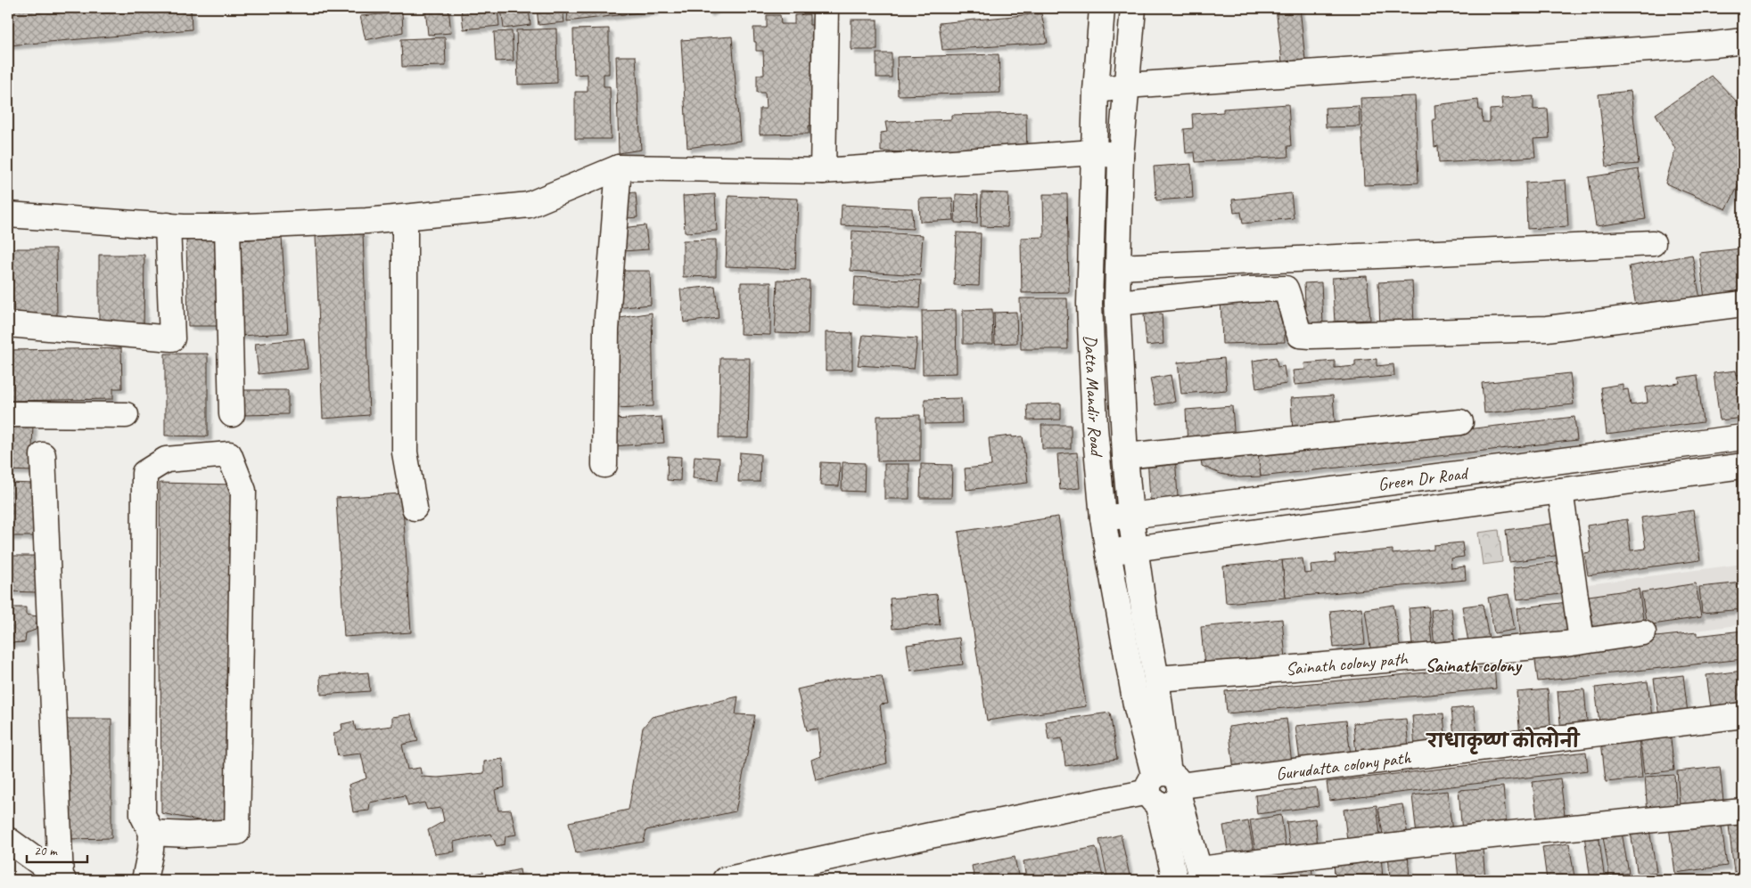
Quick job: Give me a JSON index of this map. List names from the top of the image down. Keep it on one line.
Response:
{"streets":{"street":["Datta Mandir Road","Green Dr Road","Sainath colony path","Gurudatta colony path"]},"crossings":[["Datta Mandir Road","Green Dr Road"],["Datta Mandir Road","Sainath colony path"],["Datta Mandir Road","Gurudatta colony path"]],"districts":["Sainath colony","राधाकृष्ण कोलोनी"],"scale_bar":"20 m"}
